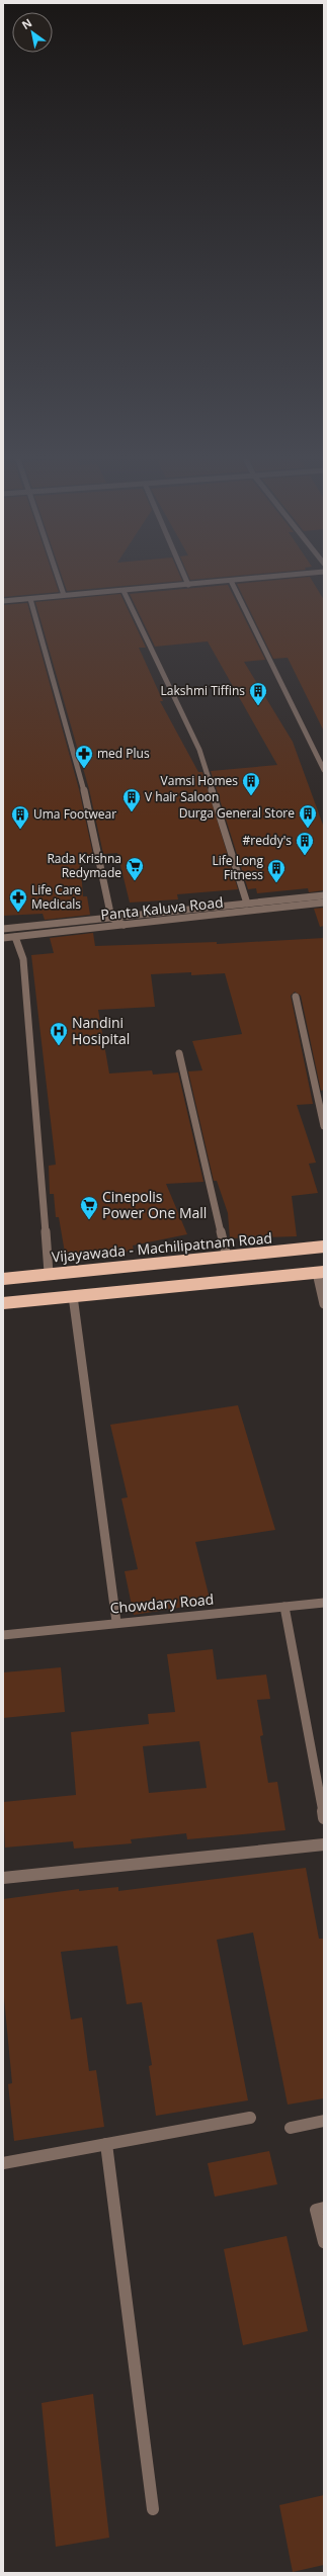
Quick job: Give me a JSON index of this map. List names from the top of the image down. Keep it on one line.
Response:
{"streets":{"highway":["Vijayawada - Machilipatnam Road"],"street":["Panta Kaluva Road","Chowdary Road"]},"places":{"building":["Lakshmi Tiffins","Vamsi Homes","V hair Saloon","Durga General Store","Uma Footwear","#reddy's","Life Long Fitness"],"pharmacy":["med Plus","Life Care Medicals"],"supermarket":["Rada Krishna Redymade","Cinepolis Power One Mall"],"hospital":["Nandini Hosipital"]},"north":"top left"}
